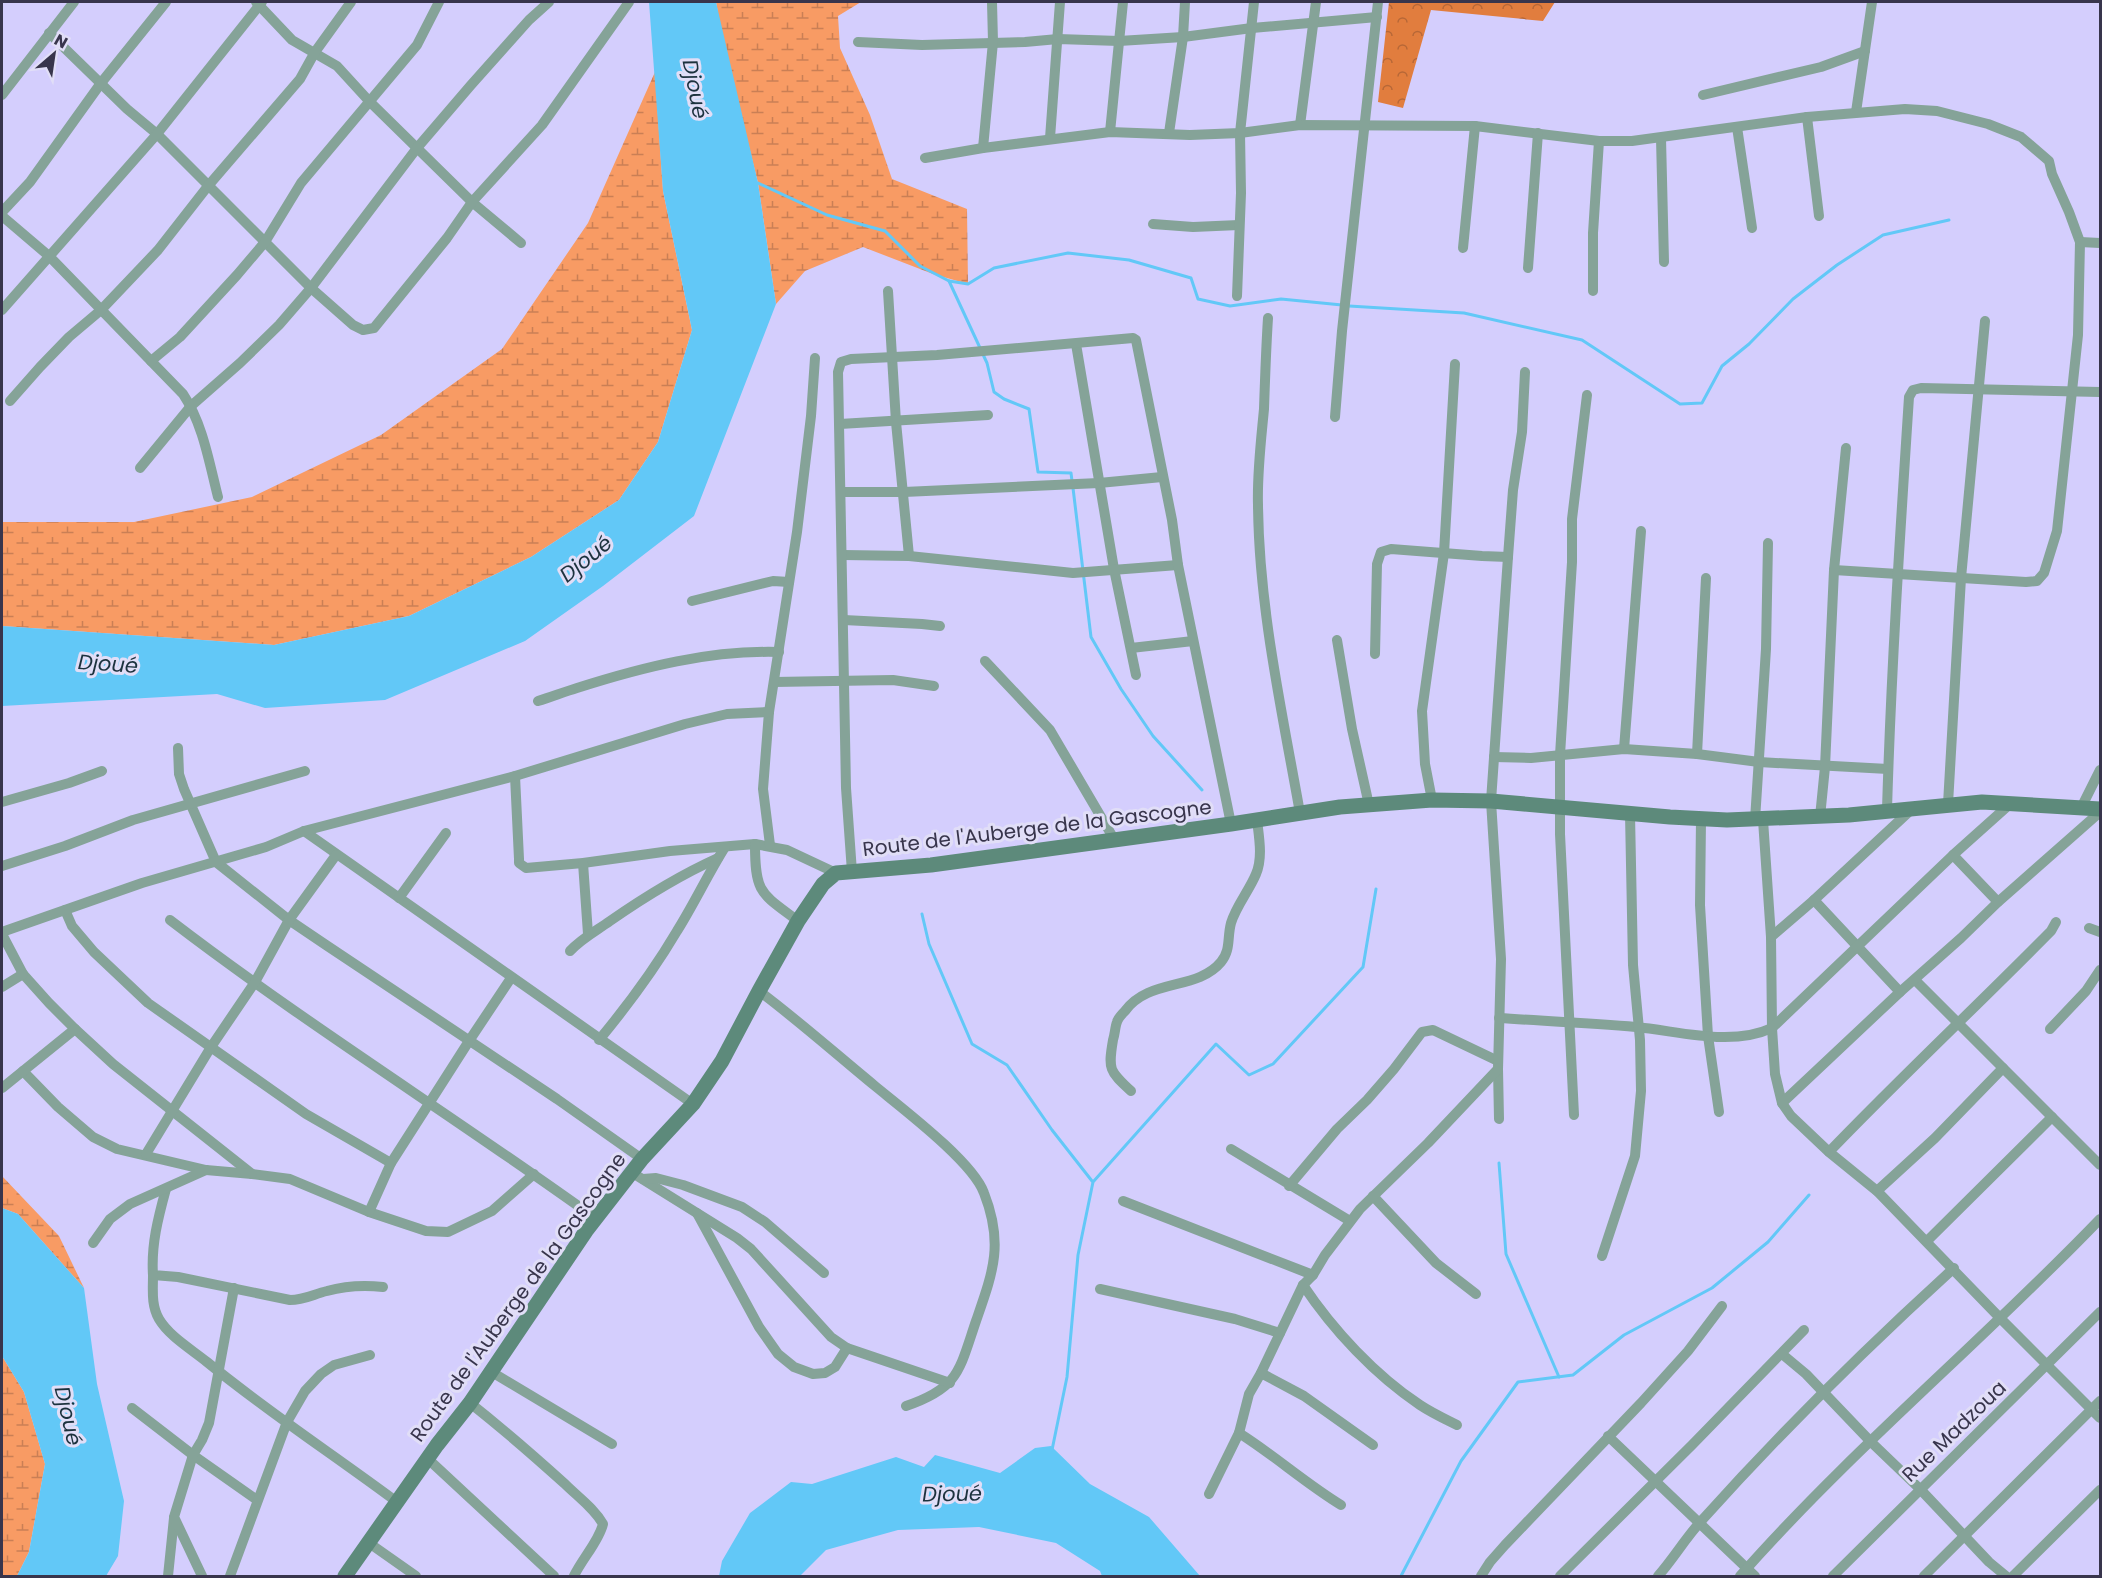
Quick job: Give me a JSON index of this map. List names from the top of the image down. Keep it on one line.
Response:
{"streets":{"street":["Route de l'Auberge de la Gascogne","Rue Madzoua"]},"water":["Djoué"],"north":"top right"}
